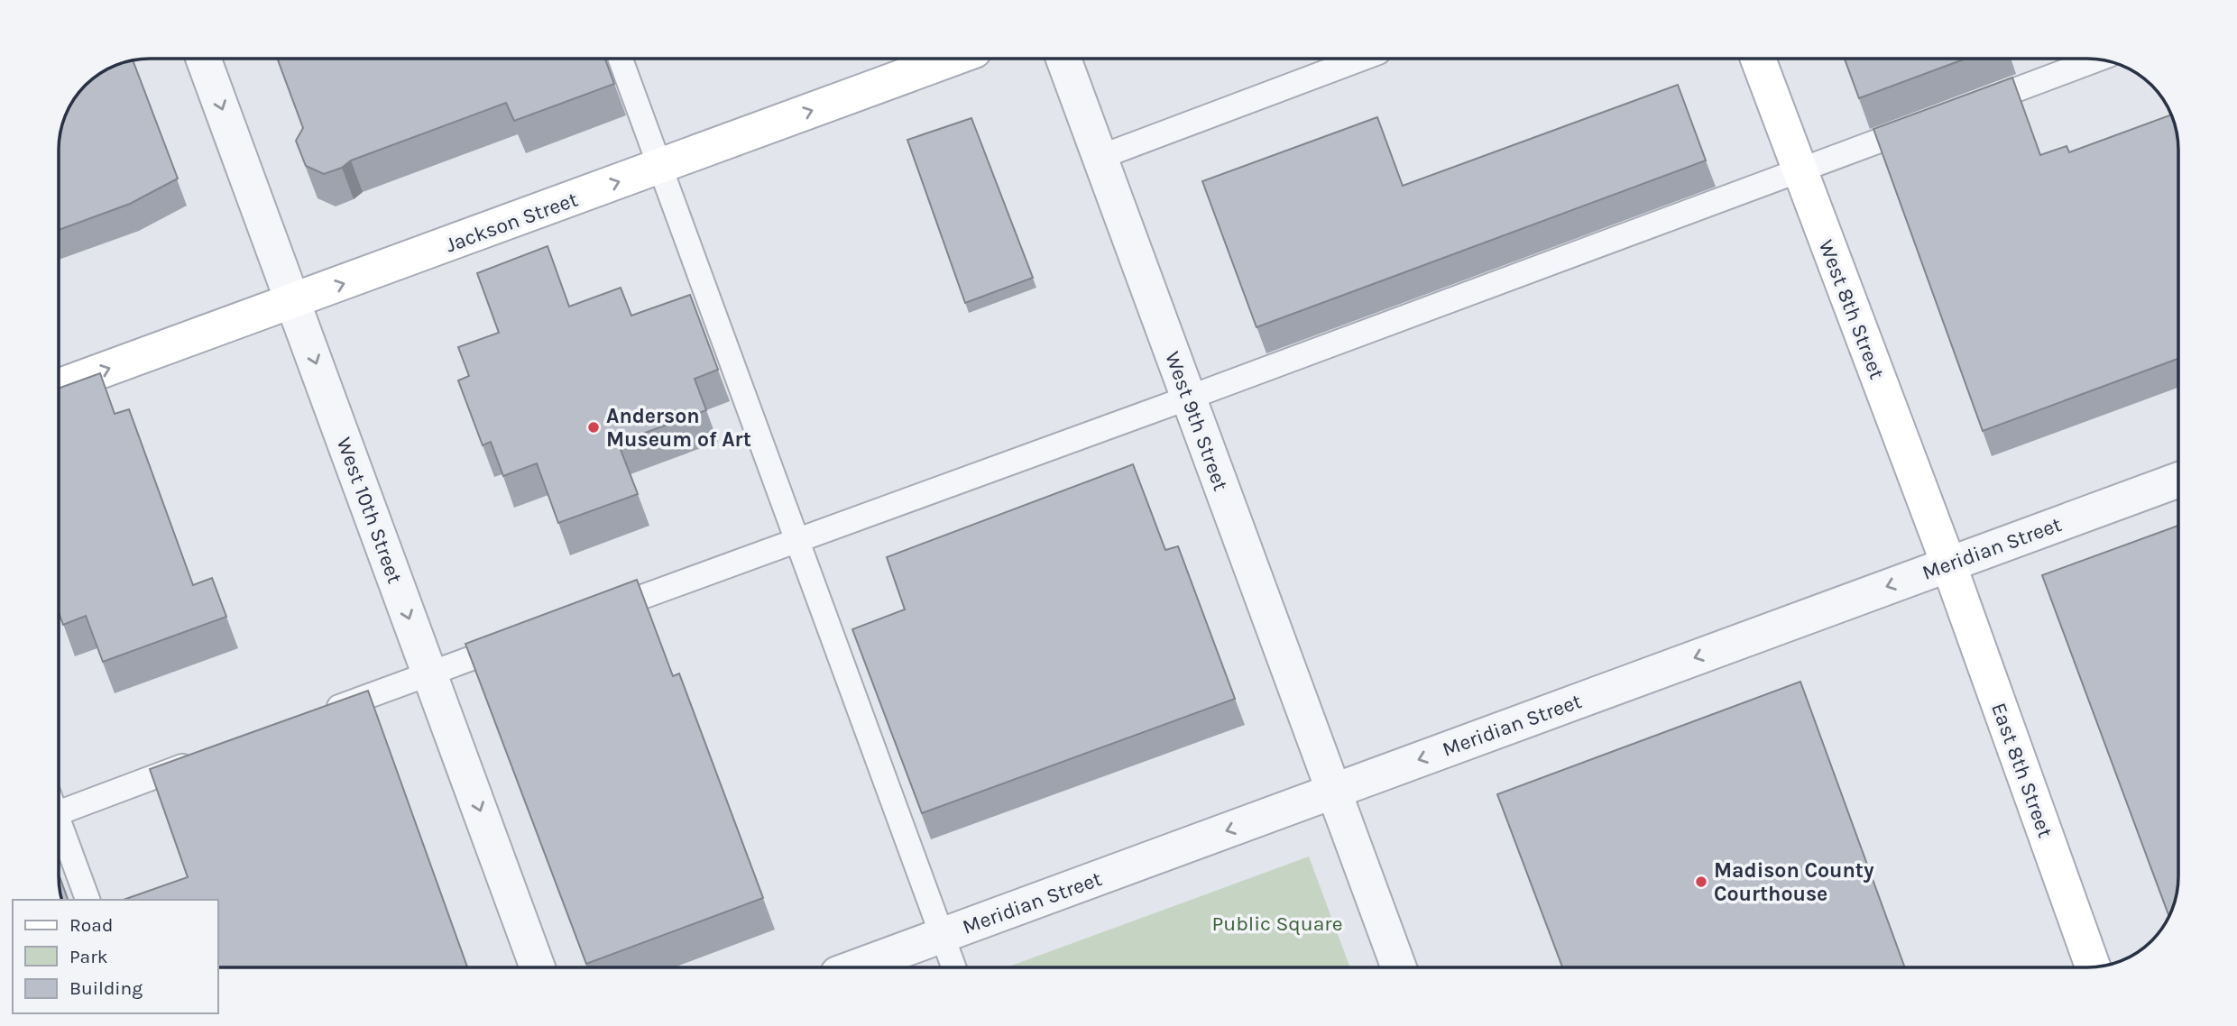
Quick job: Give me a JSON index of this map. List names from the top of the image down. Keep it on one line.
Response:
{"streets":{"main road":["Jackson Street","West 8th Street","East 8th Street"],"street":["West 9th Street","West 10th Street","Meridian Street"]},"crossings":[["Jackson Street","West 10th Street"],["West 8th Street","Meridian Street"],["West 8th Street","East 8th Street"],["West 9th Street","Meridian Street"],["Meridian Street","East 8th Street"]],"one_way":["Jackson Street","West 10th Street","Meridian Street"],"parks":["Public Square"],"places":["Anderson Museum of Art","Madison County Courthouse"],"legend":["Road","Park","Building"]}
